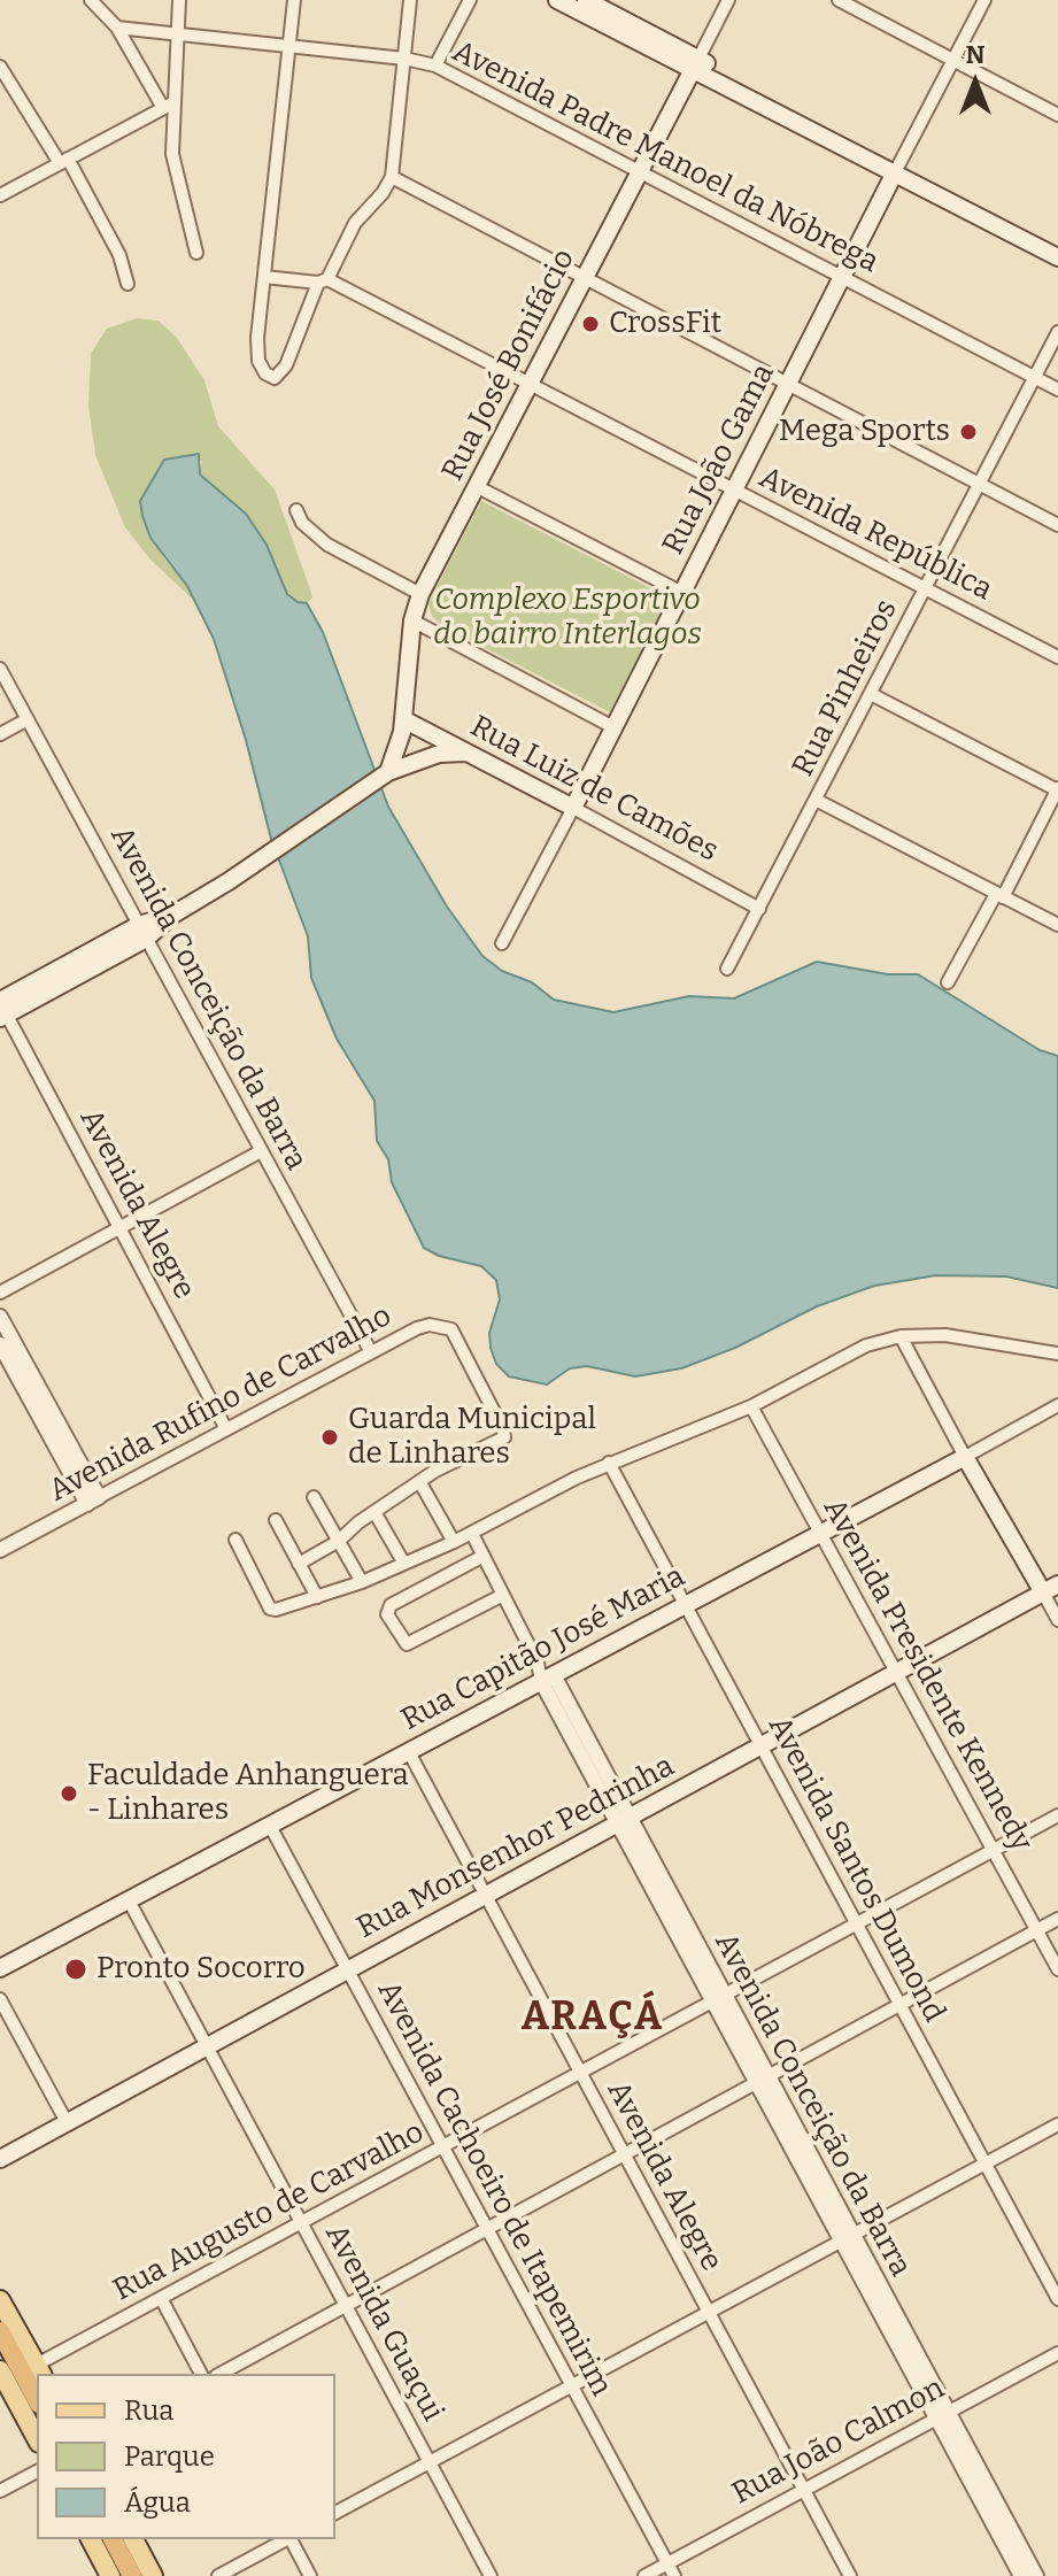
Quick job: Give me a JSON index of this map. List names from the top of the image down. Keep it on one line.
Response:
{"streets":{"main road":["Rua José Bonifácio","Rua João Gama","Rua Luiz de Camões","Rua Capitão José Maria","Rua Monsenhor Pedrinha"],"street":["Avenida Padre Manoel da Nóbrega","Avenida República","Rua Pinheiros","Avenida Conceição da Barra","Avenida Alegre","Avenida Rufino de Carvalho","Avenida Presidente Kennedy","Avenida Santos Dumond","Avenida Cachoeiro de Itapemirim","Rua Augusto de Carvalho","Avenida Guaçui","Rua João Calmon"]},"crossings":[["Avenida Padre Manoel da Nóbrega","Rua José Bonifácio"],["Avenida Padre Manoel da Nóbrega","Rua João Gama"],["Avenida Padre Manoel da Nóbrega","Rua Pinheiros"],["Rua José Bonifácio","Avenida República"],["Rua José Bonifácio","Rua Luiz de Camões"],["Rua João Gama","Avenida República"],["Rua João Gama","Rua Luiz de Camões"],["Avenida República","Rua Pinheiros"],["Rua Pinheiros","Rua Luiz de Camões"],["Avenida Conceição da Barra","Avenida Rufino de Carvalho"],["Avenida Conceição da Barra","Rua Capitão José Maria"],["Avenida Conceição da Barra","Rua Monsenhor Pedrinha"],["Avenida Conceição da Barra","Rua Augusto de Carvalho"],["Avenida Conceição da Barra","Rua João Calmon"],["Avenida Alegre","Avenida Rufino de Carvalho"],["Avenida Alegre","Rua Capitão José Maria"],["Avenida Alegre","Rua Monsenhor Pedrinha"],["Avenida Alegre","Rua Augusto de Carvalho"],["Avenida Alegre","Rua João Calmon"],["Rua Capitão José Maria","Avenida Presidente Kennedy"],["Rua Capitão José Maria","Avenida Santos Dumond"],["Rua Capitão José Maria","Avenida Cachoeiro de Itapemirim"],["Rua Capitão José Maria","Avenida Guaçui"],["Avenida Presidente Kennedy","Rua Monsenhor Pedrinha"],["Avenida Presidente Kennedy","Rua Augusto de Carvalho"],["Rua Monsenhor Pedrinha","Avenida Santos Dumond"],["Rua Monsenhor Pedrinha","Avenida Cachoeiro de Itapemirim"],["Rua Monsenhor Pedrinha","Avenida Guaçui"],["Avenida Santos Dumond","Rua Augusto de Carvalho"],["Avenida Cachoeiro de Itapemirim","Rua Augusto de Carvalho"],["Avenida Cachoeiro de Itapemirim","Rua João Calmon"],["Rua Augusto de Carvalho","Avenida Guaçui"]],"districts":["ARAÇÁ"],"parks":["Complexo Esportivo do bairro Interlagos"],"places":["CrossFit","Mega Sports","Guarda Municipal de Linhares","Faculdade Anhanguera - Linhares","Pronto Socorro"],"legend":["Rua","Parque","Água"],"north":"top"}
